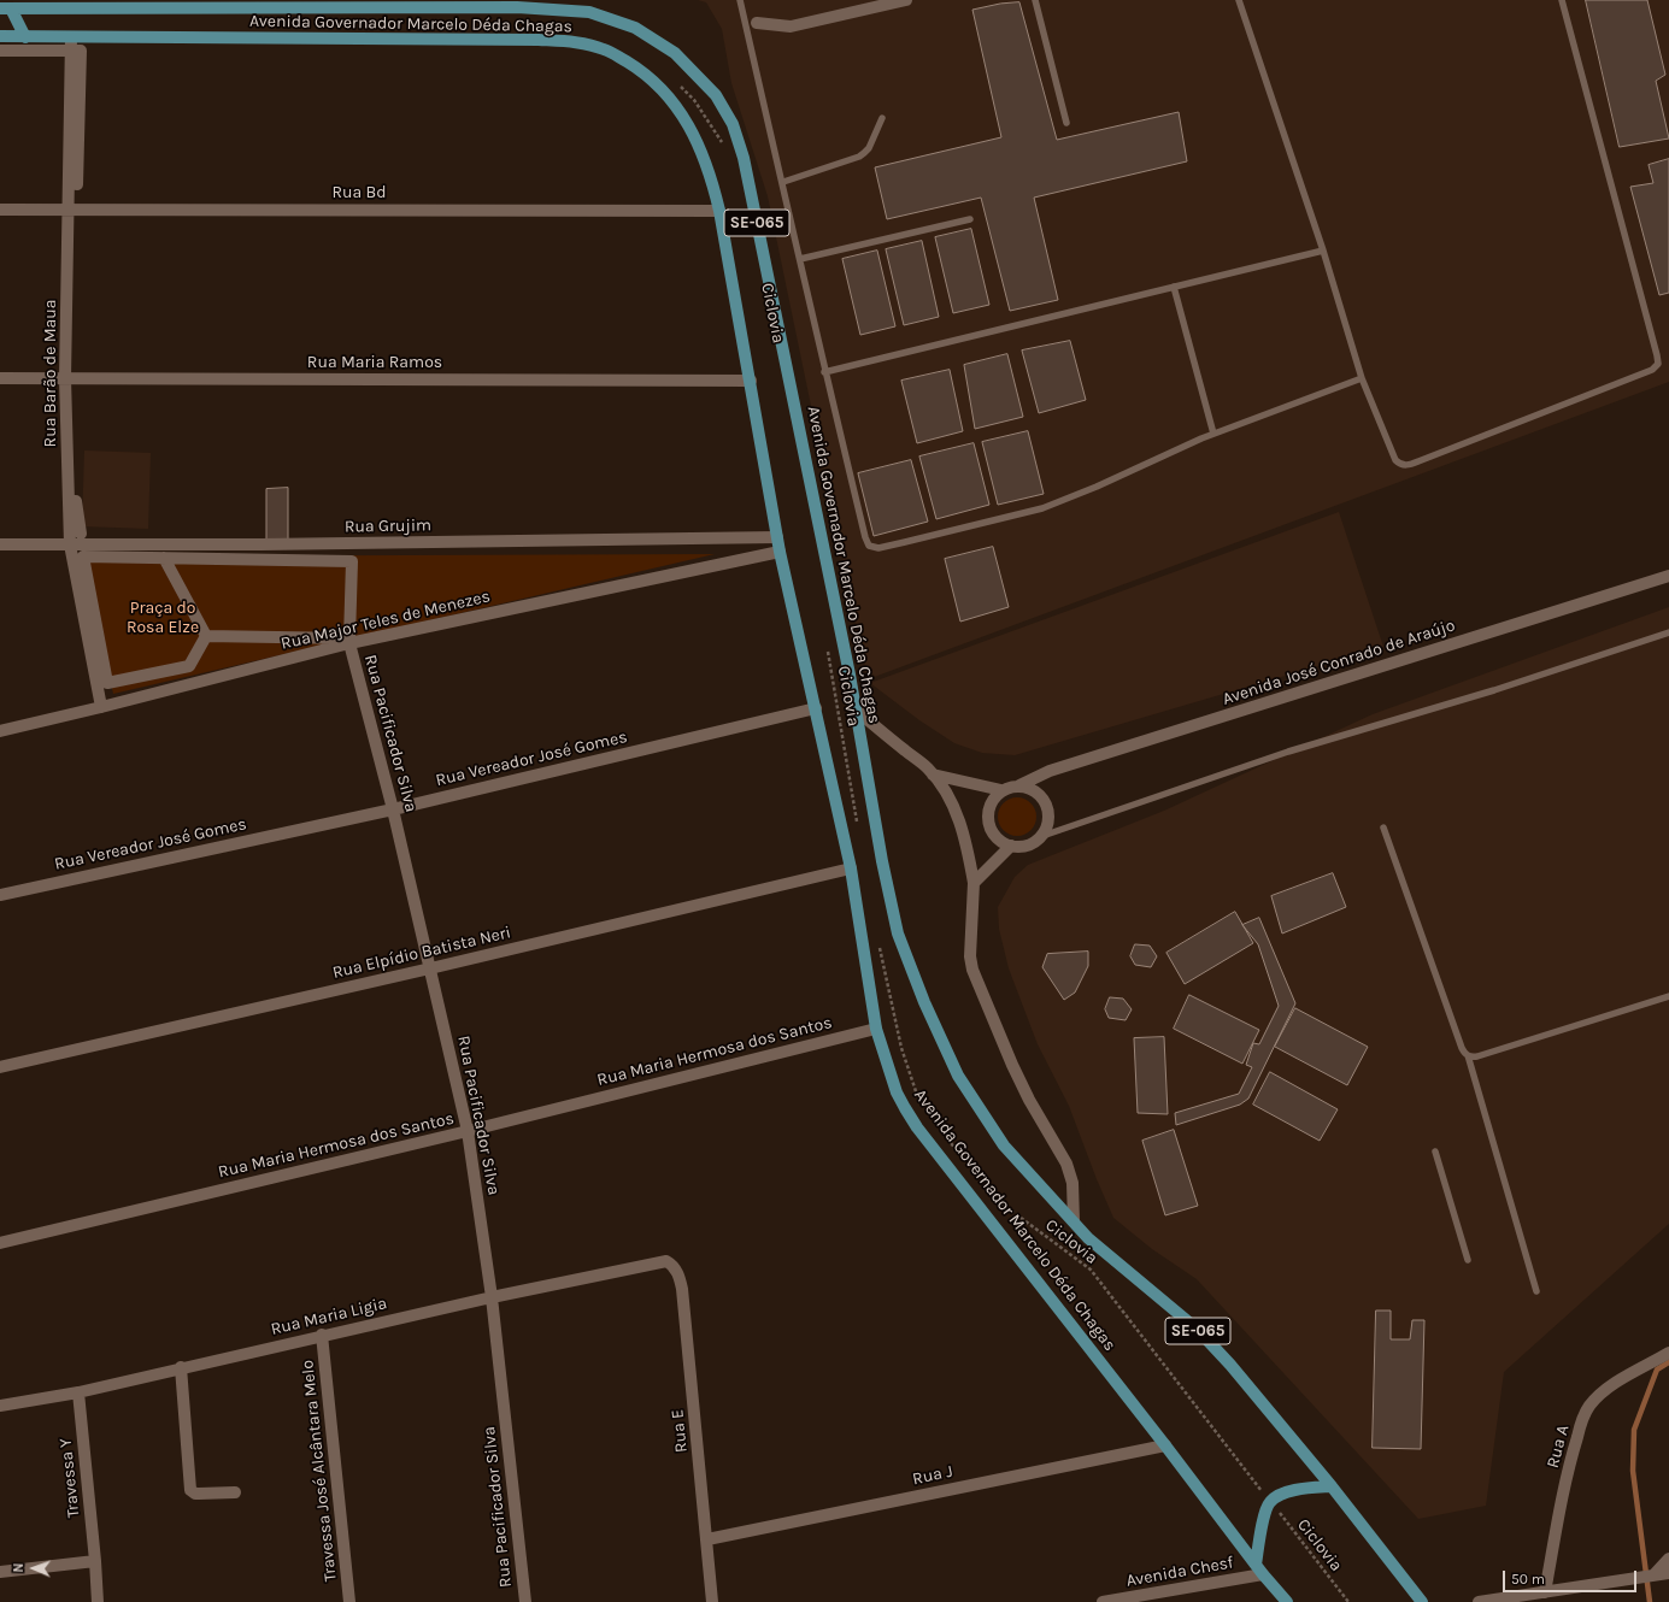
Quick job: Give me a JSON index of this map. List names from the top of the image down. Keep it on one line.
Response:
{"streets":{"main road":["Avenida Governador Marcelo Déda Chagas","SE-065"],"street":["Rua Bd","Rua Maria Ramos","Rua Barão de Maua","Rua Grujim","Rua Major Teles de Menezes","Avenida José Conrado de Araújo","Rua Pacificador Silva","Rua Vereador José Gomes","Rua Elpídio Batista Neri","Rua Maria Hermosa dos Santos","Rua Maria Ligia","Rua E","Rua A","Travessa José Alcântara Melo","Rua J","Travessa Y","Avenida Chesf"],"path":["Ciclovia"]},"crossings":[["Avenida Governador Marcelo Déda Chagas","Rua Bd"],["Avenida Governador Marcelo Déda Chagas","Rua Maria Ramos"],["Avenida Governador Marcelo Déda Chagas","Rua Barão de Maua"],["Avenida Governador Marcelo Déda Chagas","Rua Grujim"],["Avenida Governador Marcelo Déda Chagas","Rua Major Teles de Menezes"],["Avenida Governador Marcelo Déda Chagas","Rua Vereador José Gomes"],["Avenida Governador Marcelo Déda Chagas","Rua Elpídio Batista Neri"],["Avenida Governador Marcelo Déda Chagas","Rua Maria Hermosa dos Santos"],["Avenida Governador Marcelo Déda Chagas","Rua J"],["Avenida Governador Marcelo Déda Chagas","Avenida Chesf"],["Rua Bd","Rua Barão de Maua"],["Rua Maria Ramos","Rua Barão de Maua"],["Rua Barão de Maua","Rua Grujim"],["Rua Barão de Maua","Rua Major Teles de Menezes"],["Rua Major Teles de Menezes","Rua Pacificador Silva"],["Rua Pacificador Silva","Rua Vereador José Gomes"],["Rua Pacificador Silva","Rua Elpídio Batista Neri"],["Rua Pacificador Silva","Rua Maria Hermosa dos Santos"],["Rua Pacificador Silva","Rua Maria Ligia"],["Rua Maria Ligia","Rua E"],["Rua Maria Ligia","Travessa José Alcântara Melo"],["Rua Maria Ligia","Travessa Y"],["Rua E","Rua J"]],"parks":["Praça do Rosa Elze"],"scale_bar":"50 m","north":"left"}
